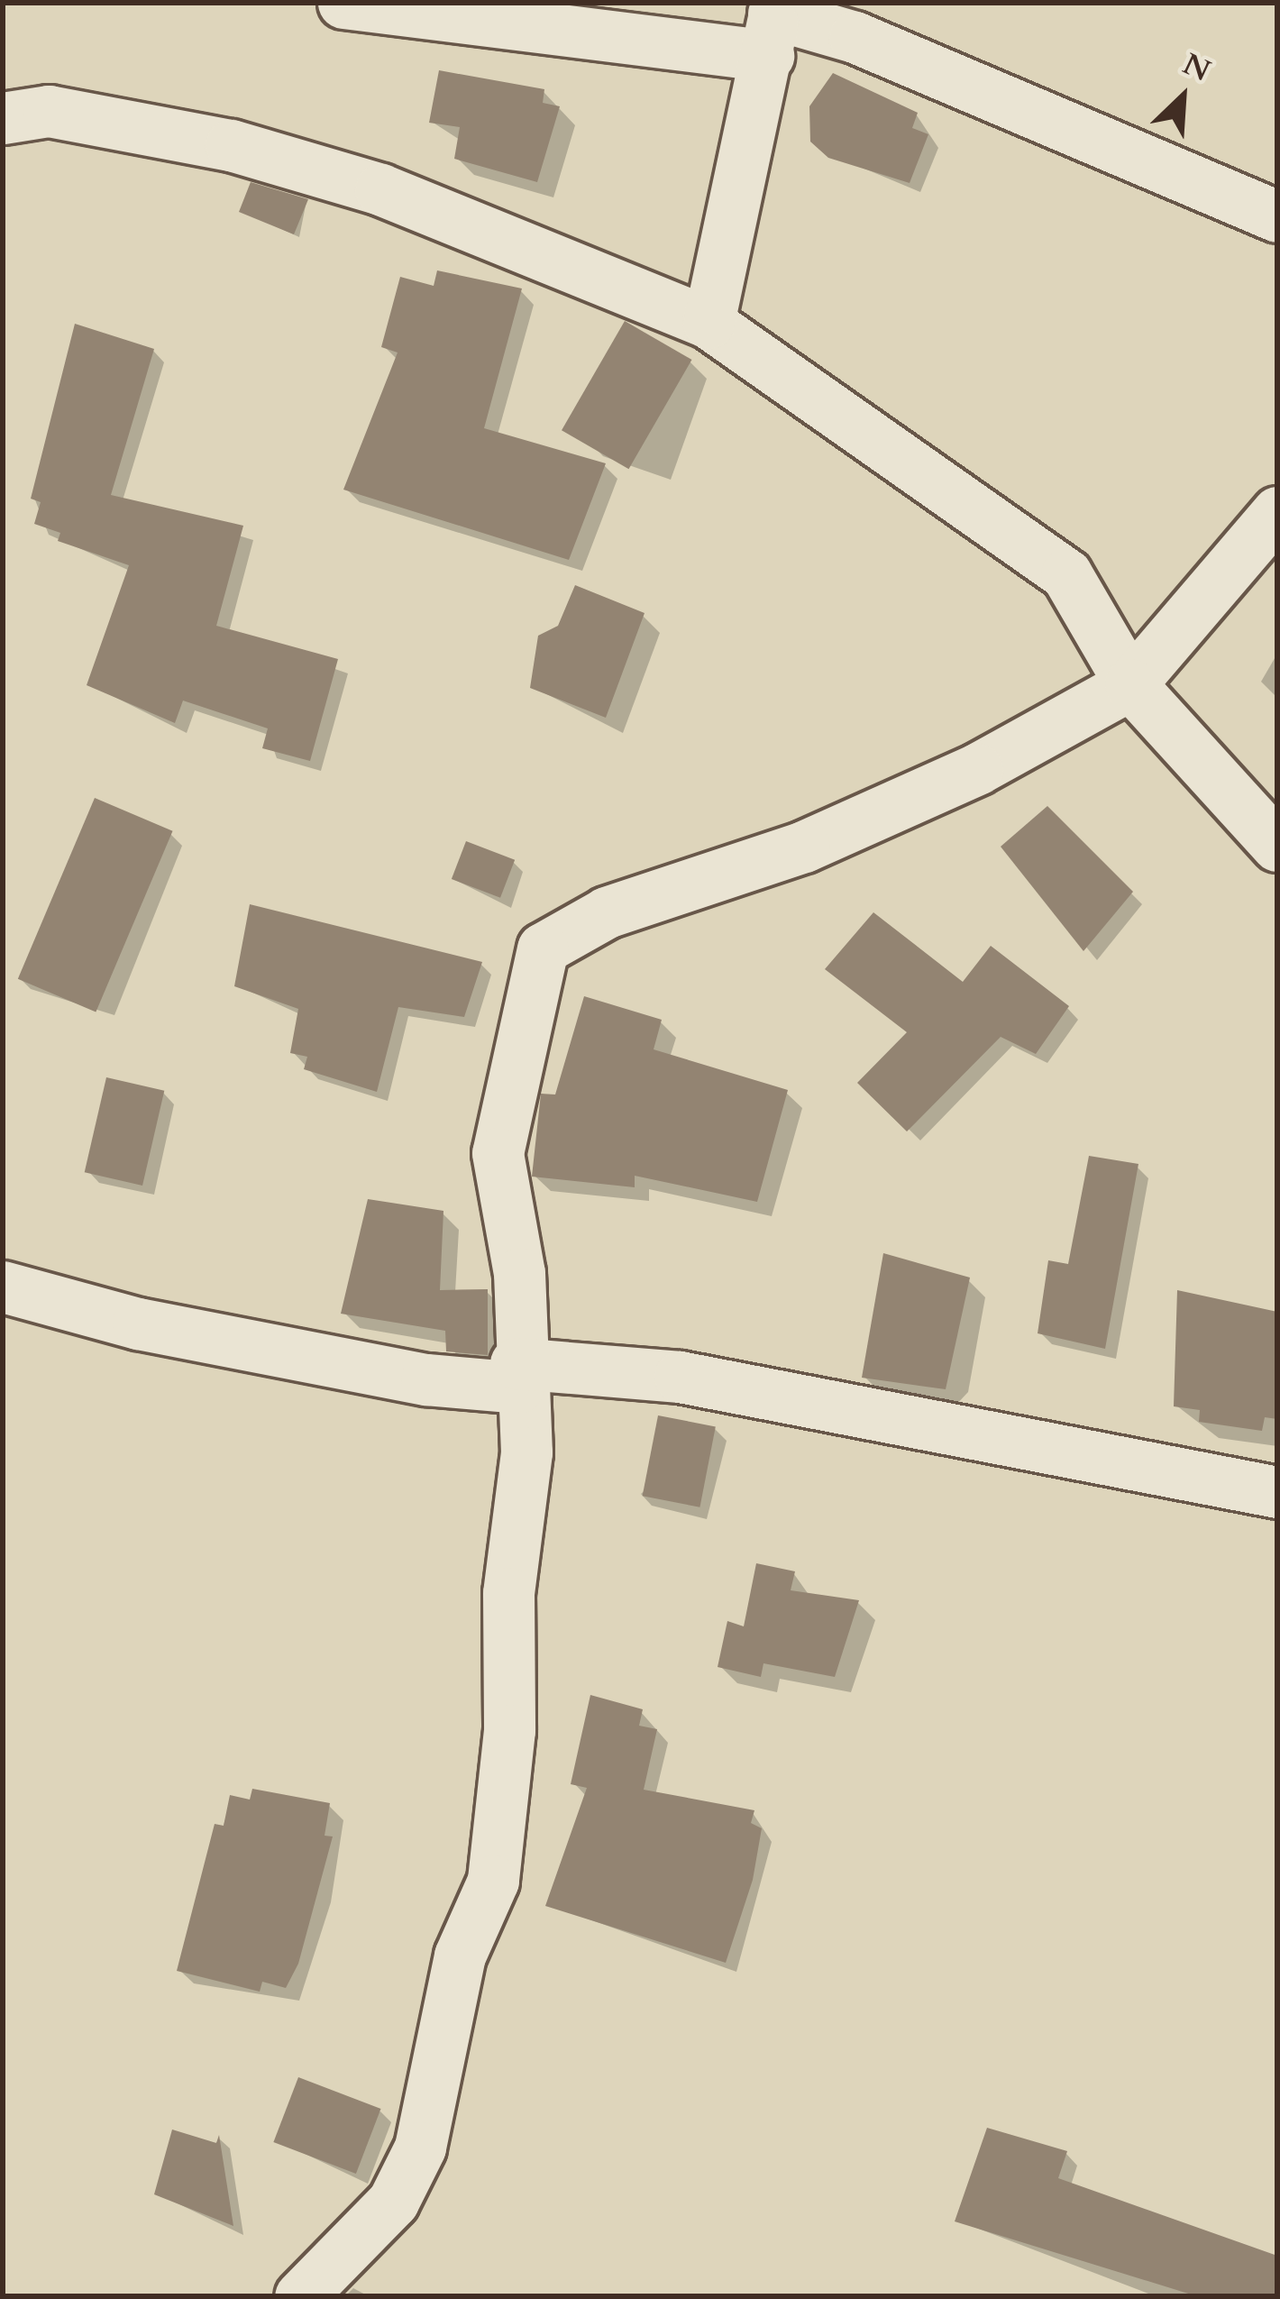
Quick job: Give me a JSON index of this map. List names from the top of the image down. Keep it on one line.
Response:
{"north":"top right"}
